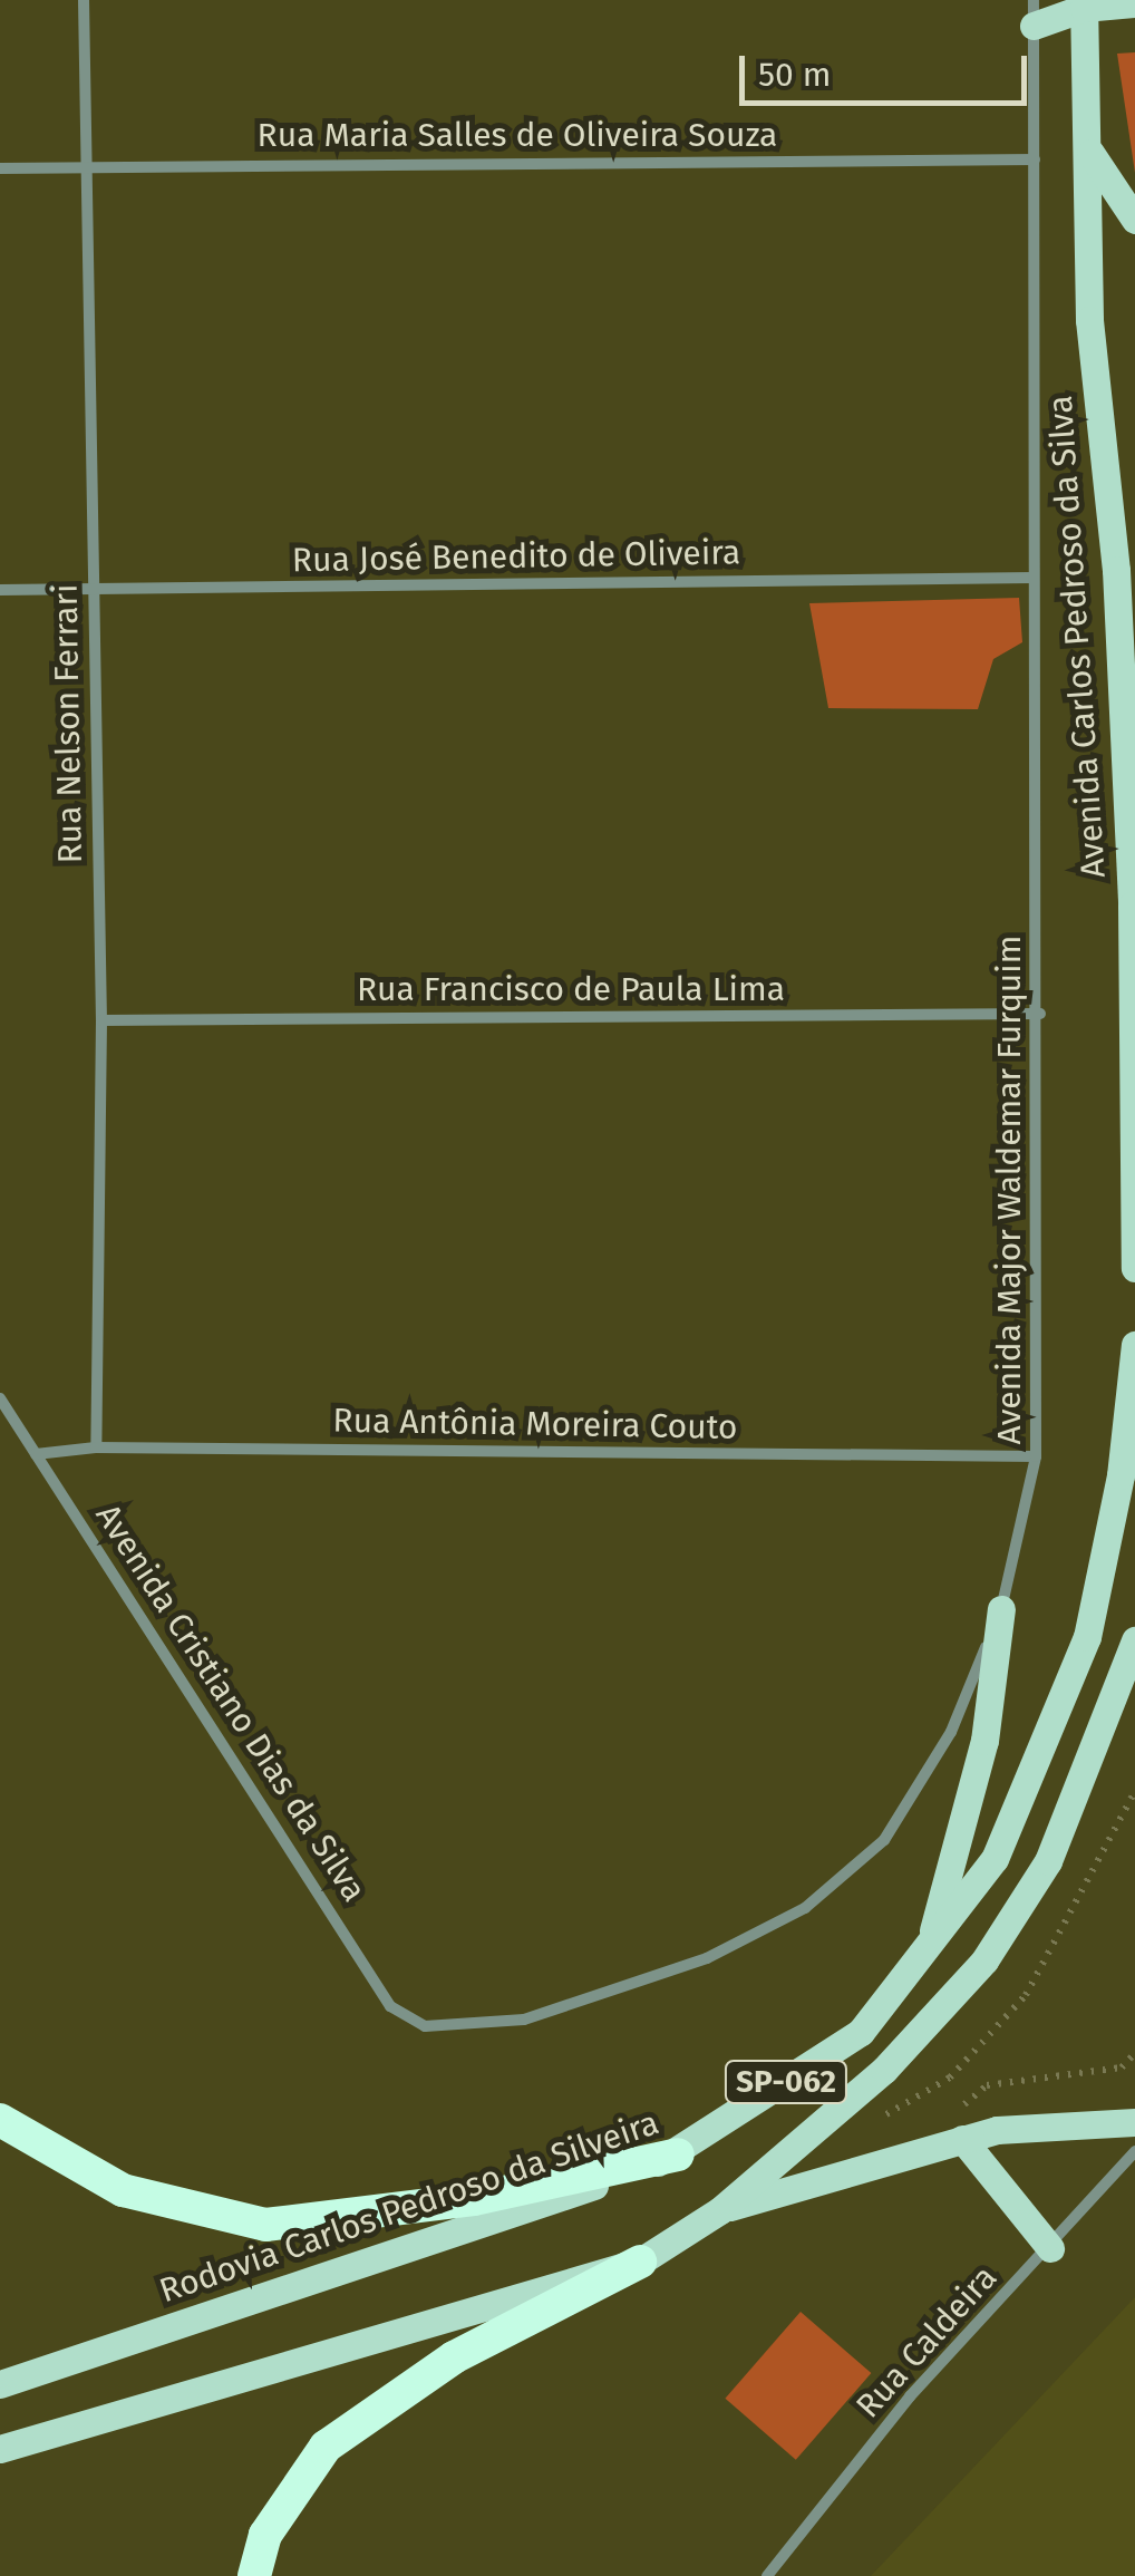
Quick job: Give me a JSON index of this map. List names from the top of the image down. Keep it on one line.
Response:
{"streets":{"main road":["Avenida Carlos Pedroso da Silva","SP-062","Rodovia Carlos Pedroso da Silveira"],"street":["Rua Maria Salles de Oliveira Souza","Rua José Benedito de Oliveira","Rua Nelson Ferrari","Rua Francisco de Paula Lima","Avenida Major Waldemar Furquim","Rua Antônia Moreira Couto","Avenida Cristiano Dias da Silva","Rua Caldeira"]},"crossings":[["Rua Maria Salles de Oliveira Souza","Rua Nelson Ferrari"],["Rua Maria Salles de Oliveira Souza","Avenida Major Waldemar Furquim"],["Rua José Benedito de Oliveira","Rua Nelson Ferrari"],["Rua José Benedito de Oliveira","Avenida Major Waldemar Furquim"],["Rua Nelson Ferrari","Rua Francisco de Paula Lima"],["Rua Nelson Ferrari","Rua Antônia Moreira Couto"],["Rua Francisco de Paula Lima","Avenida Major Waldemar Furquim"],["Avenida Major Waldemar Furquim","Rua Antônia Moreira Couto"],["Avenida Major Waldemar Furquim","Avenida Cristiano Dias da Silva"],["Rua Antônia Moreira Couto","Avenida Cristiano Dias da Silva"]],"scale_bar":"50 m"}
